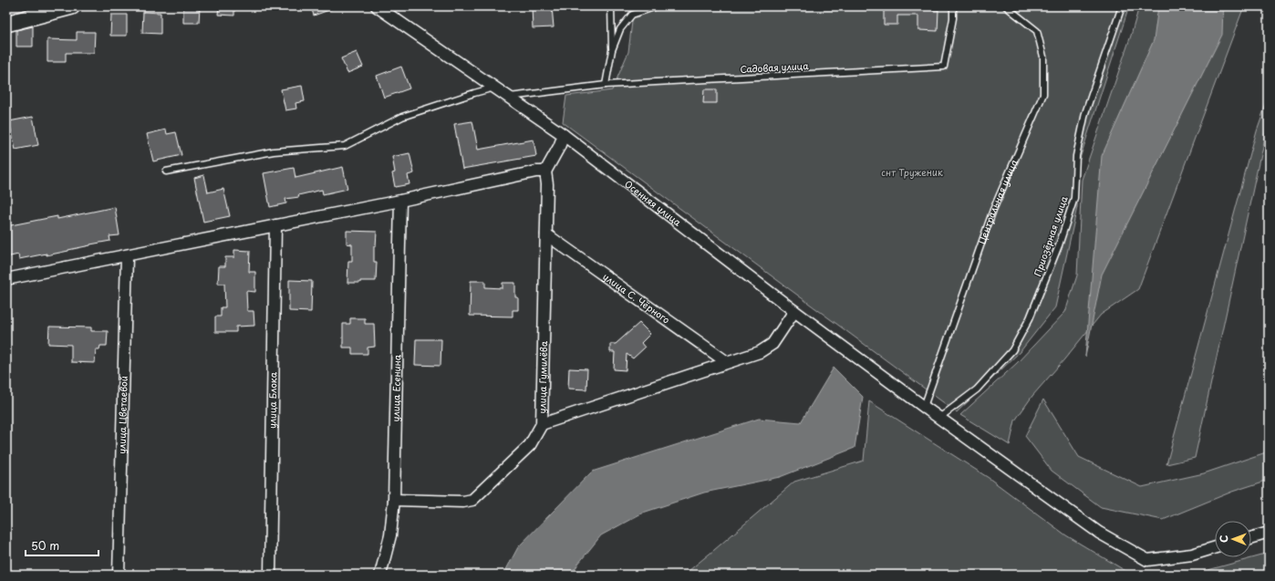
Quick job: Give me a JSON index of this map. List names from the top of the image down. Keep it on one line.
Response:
{"streets":{"street":["Осенняя улица","улица С. Чёрного","улица Гумилёва","улица Есенина","улица Блока","улица Цветаевой"],"lane":["Садовая улица","Центральная улица","Приозёрная улица"]},"crossings":[["Осенняя улица","Центральная улица"],["Осенняя улица","Приозёрная улица"],["улица С. Чёрного","улица Гумилёва"],["улица Гумилёва","улица Есенина"]],"parks":["снт Труженик"],"scale_bar":"50 m","north":"left"}
